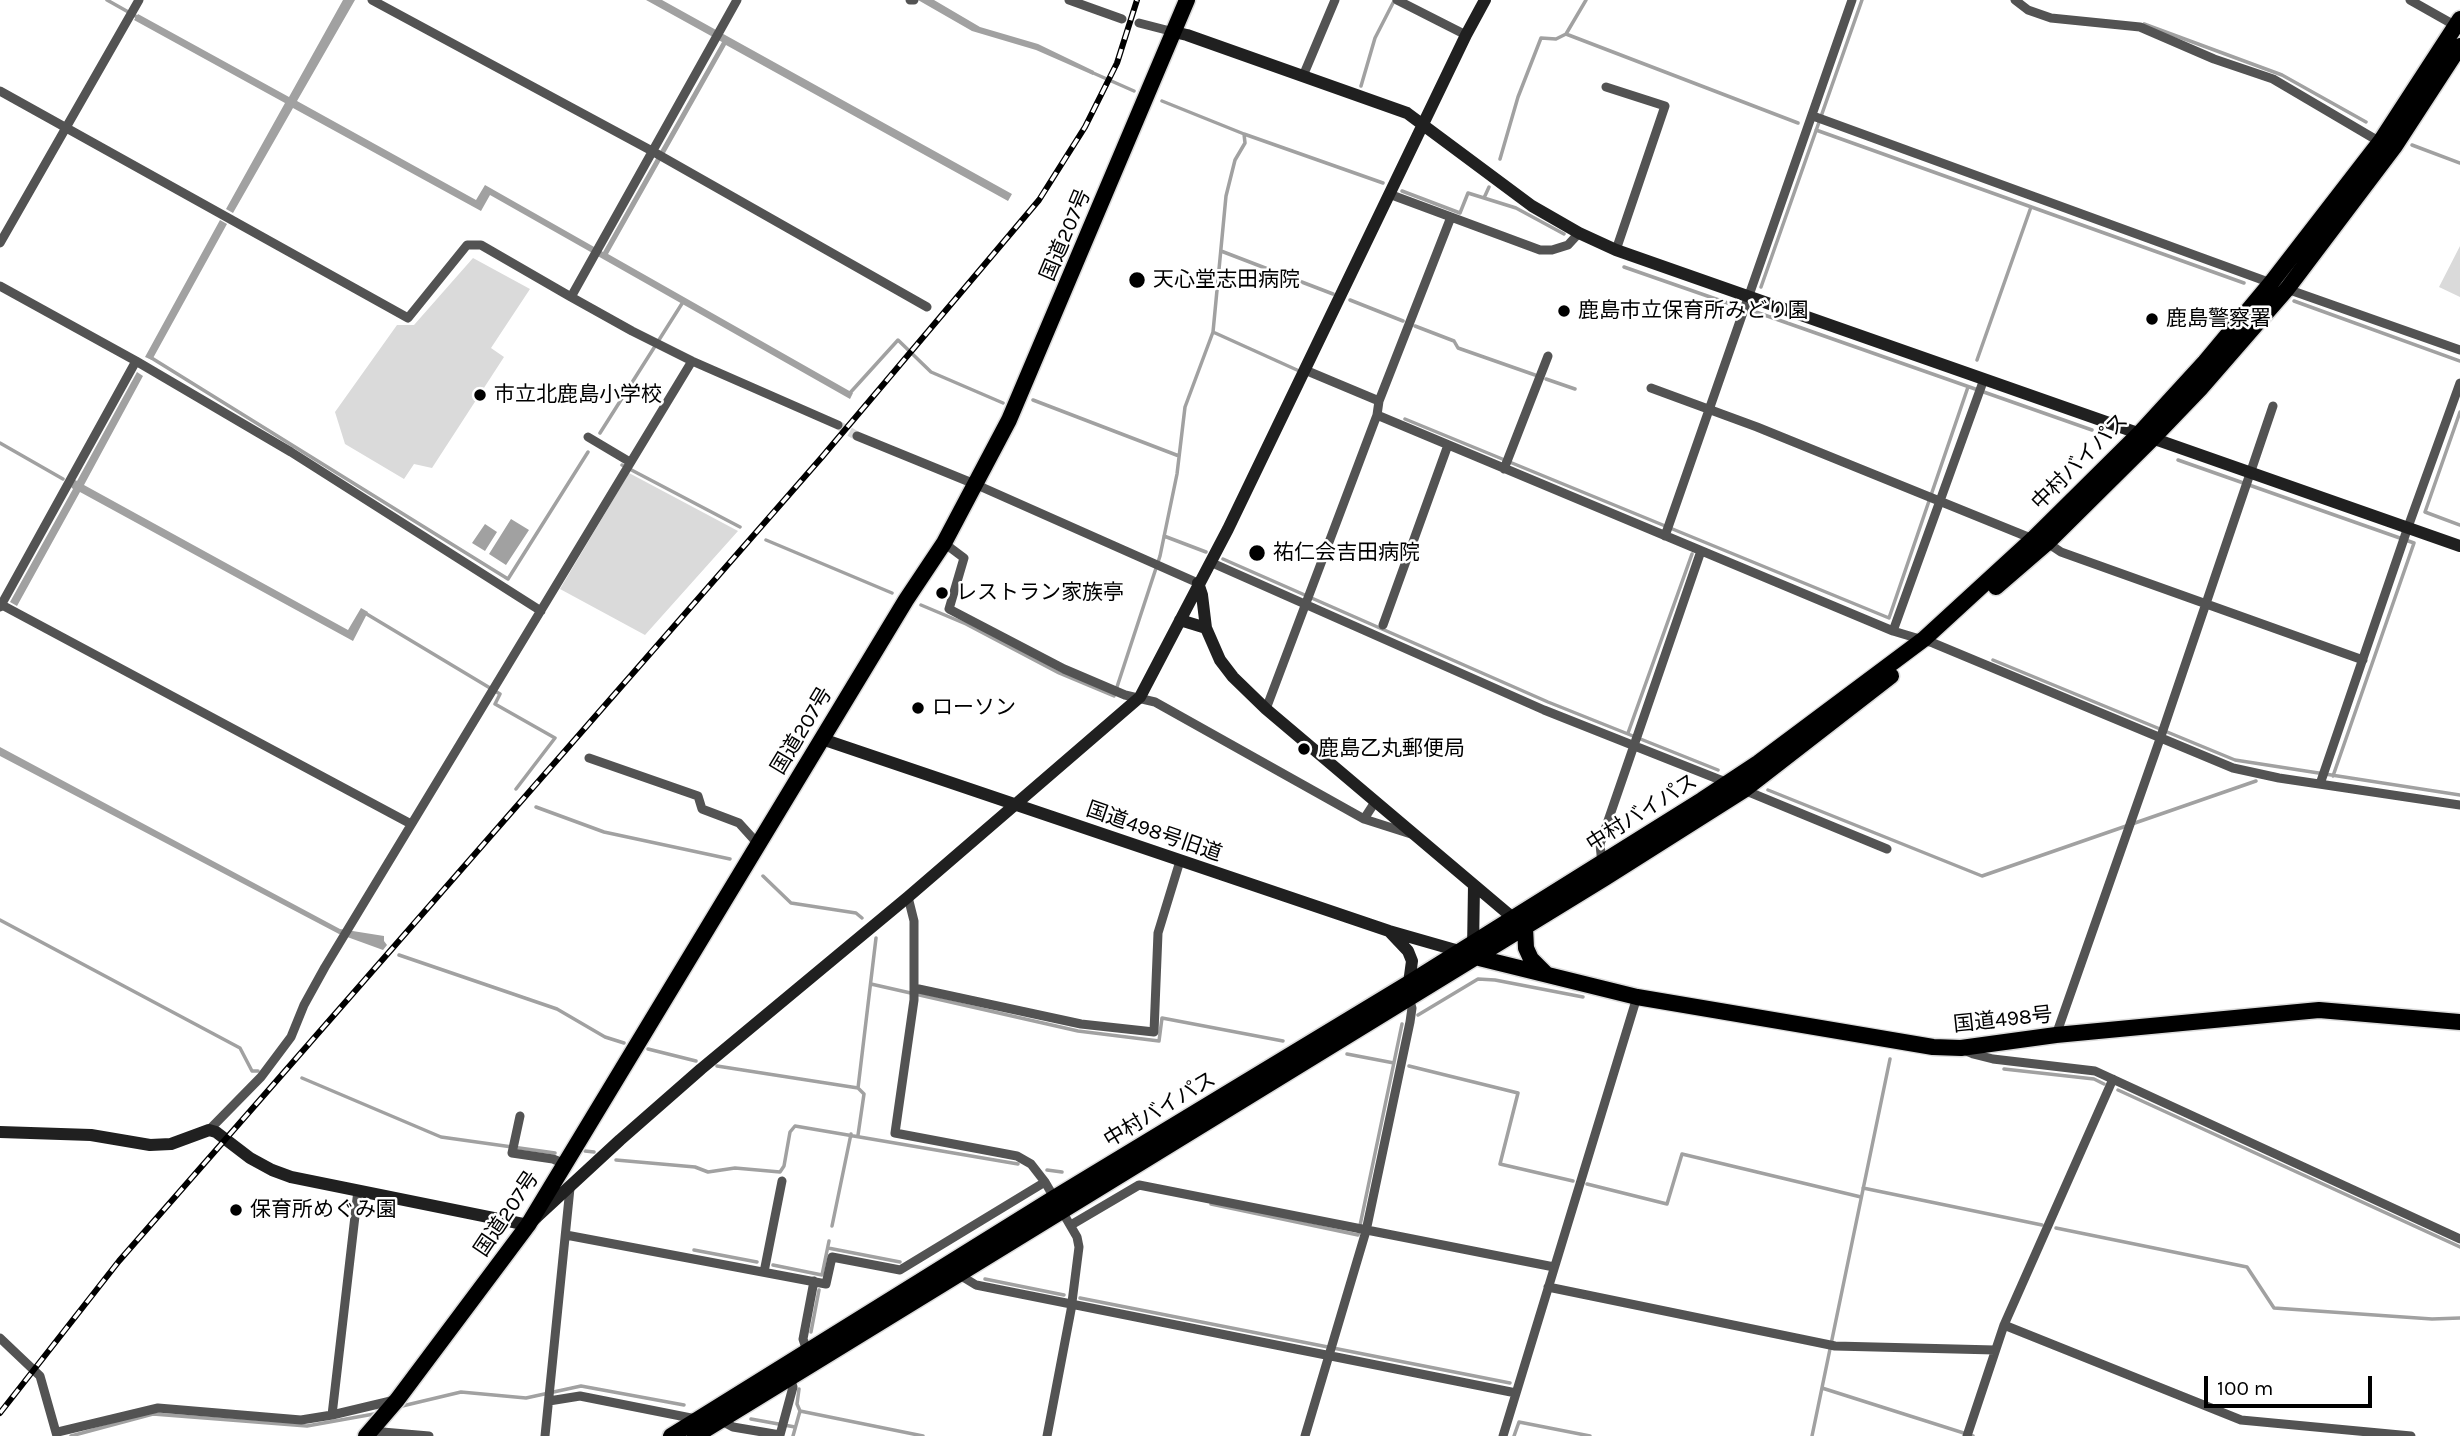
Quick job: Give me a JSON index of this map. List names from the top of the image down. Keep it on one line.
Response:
{"streets":{"highway":["国道207号","中村バイパス","国道498号"],"street":["国道498号旧道"]},"crossings":[["国道207号","国道498号旧道"],["中村バイパス","国道498号旧道"],["中村バイパス","国道498号"],["国道498号旧道","国道498号"]],"places":["天心堂志田病院","鹿島市立保育所みどり園","鹿島警察署","市立北鹿島小学校","祐仁会吉田病院","レストラン家族亭","ローソン","鹿島乙丸郵便局","保育所めぐみ園"],"scale_bar":"100 m"}
